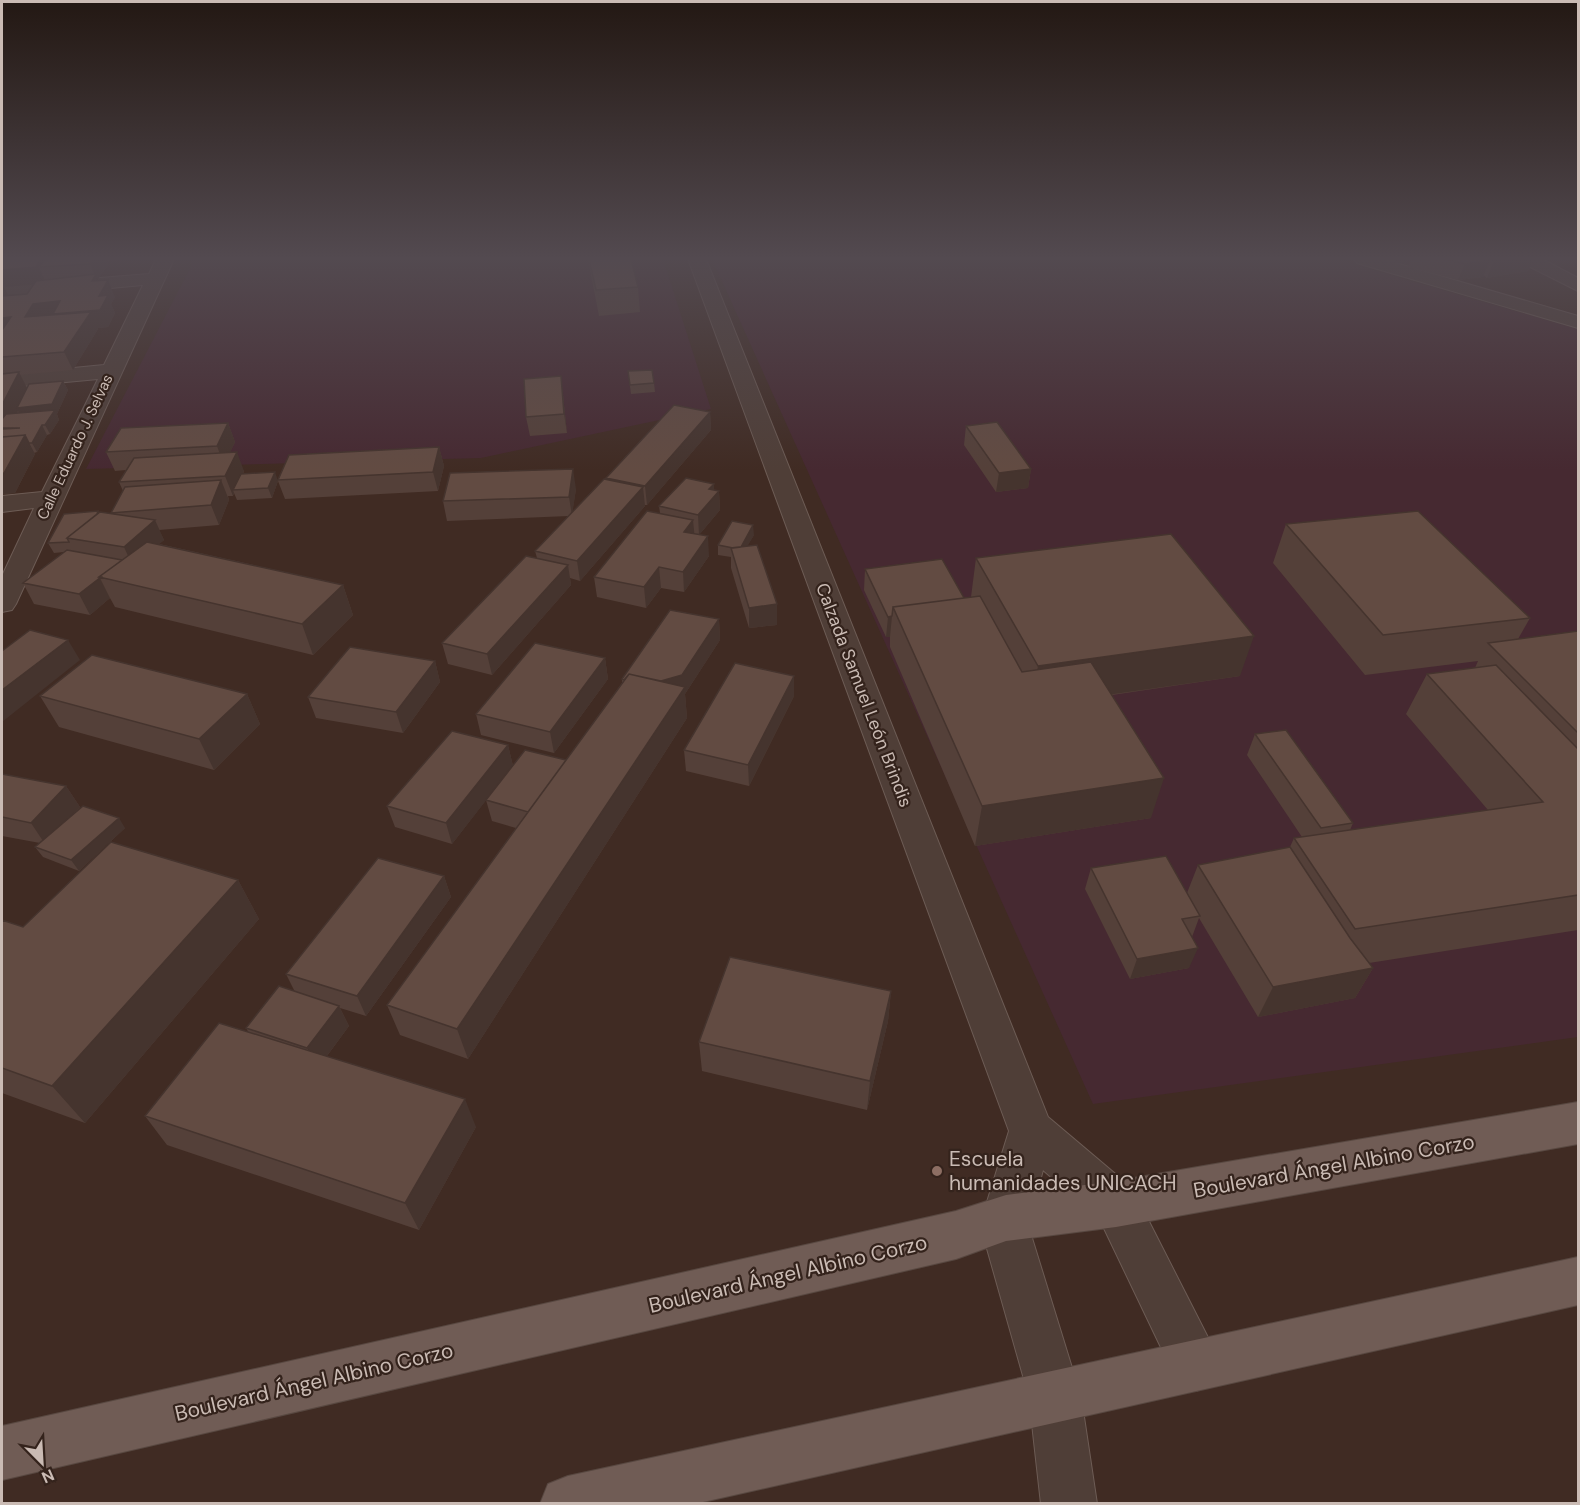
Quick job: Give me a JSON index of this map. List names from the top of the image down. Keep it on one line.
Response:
{"streets":{"main road":["Boulevard Ángel Albino Corzo"],"street":["Calle Eduardo J. Selvas","Calzada Samuel León Brindis"]},"crossings":[["Calzada Samuel León Brindis","Boulevard Ángel Albino Corzo"]],"places":["Escuela humanidades UNICACH"],"north":"bottom right"}
